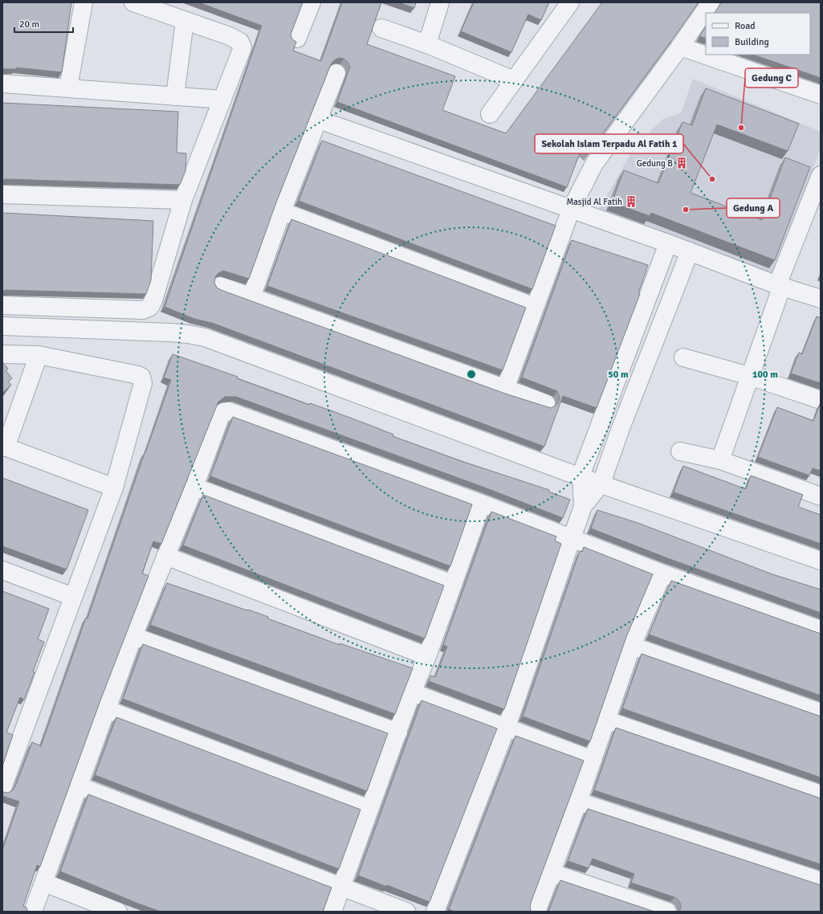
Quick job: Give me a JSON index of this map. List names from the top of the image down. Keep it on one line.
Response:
{"places":{"other":["Gedung C","Sekolah Islam Terpadu Al Fatih 1","Gedung A"],"building":["Gedung B","Masjid Al Fatih"]},"legend":["Road","Building"],"scale_bar":"20 m","rings":["50 m","100 m"]}
